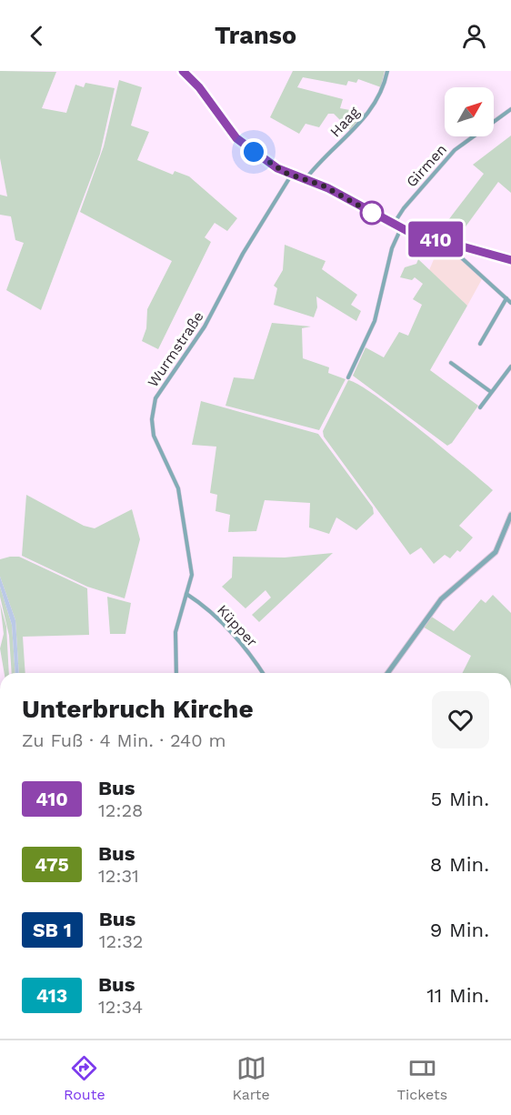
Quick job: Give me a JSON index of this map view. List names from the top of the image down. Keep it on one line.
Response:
{"streets":{"street":["Haag","Girmen","Wurmstraße","Küpper"]},"crossings":[["Wurmstraße","Küpper"]],"lines":["bus line 410"],"north":"top right","page":{"header":"Transo","on_map":"410","heading":["Unterbruch Kirche","Zu Fuß · 4 Min. · 240 m"],"list":[{"mark":"410","name":"Bus","note":"12:28","value":"5 Min."},{"mark":"475","name":"Bus","note":"12:31","value":"8 Min."},{"mark":"SB 1","name":"Bus","note":"12:32","value":"9 Min."},{"mark":"413","name":"Bus","note":"12:34","value":"11 Min."}],"tabs":["Route","Karte","Tickets"]}}
